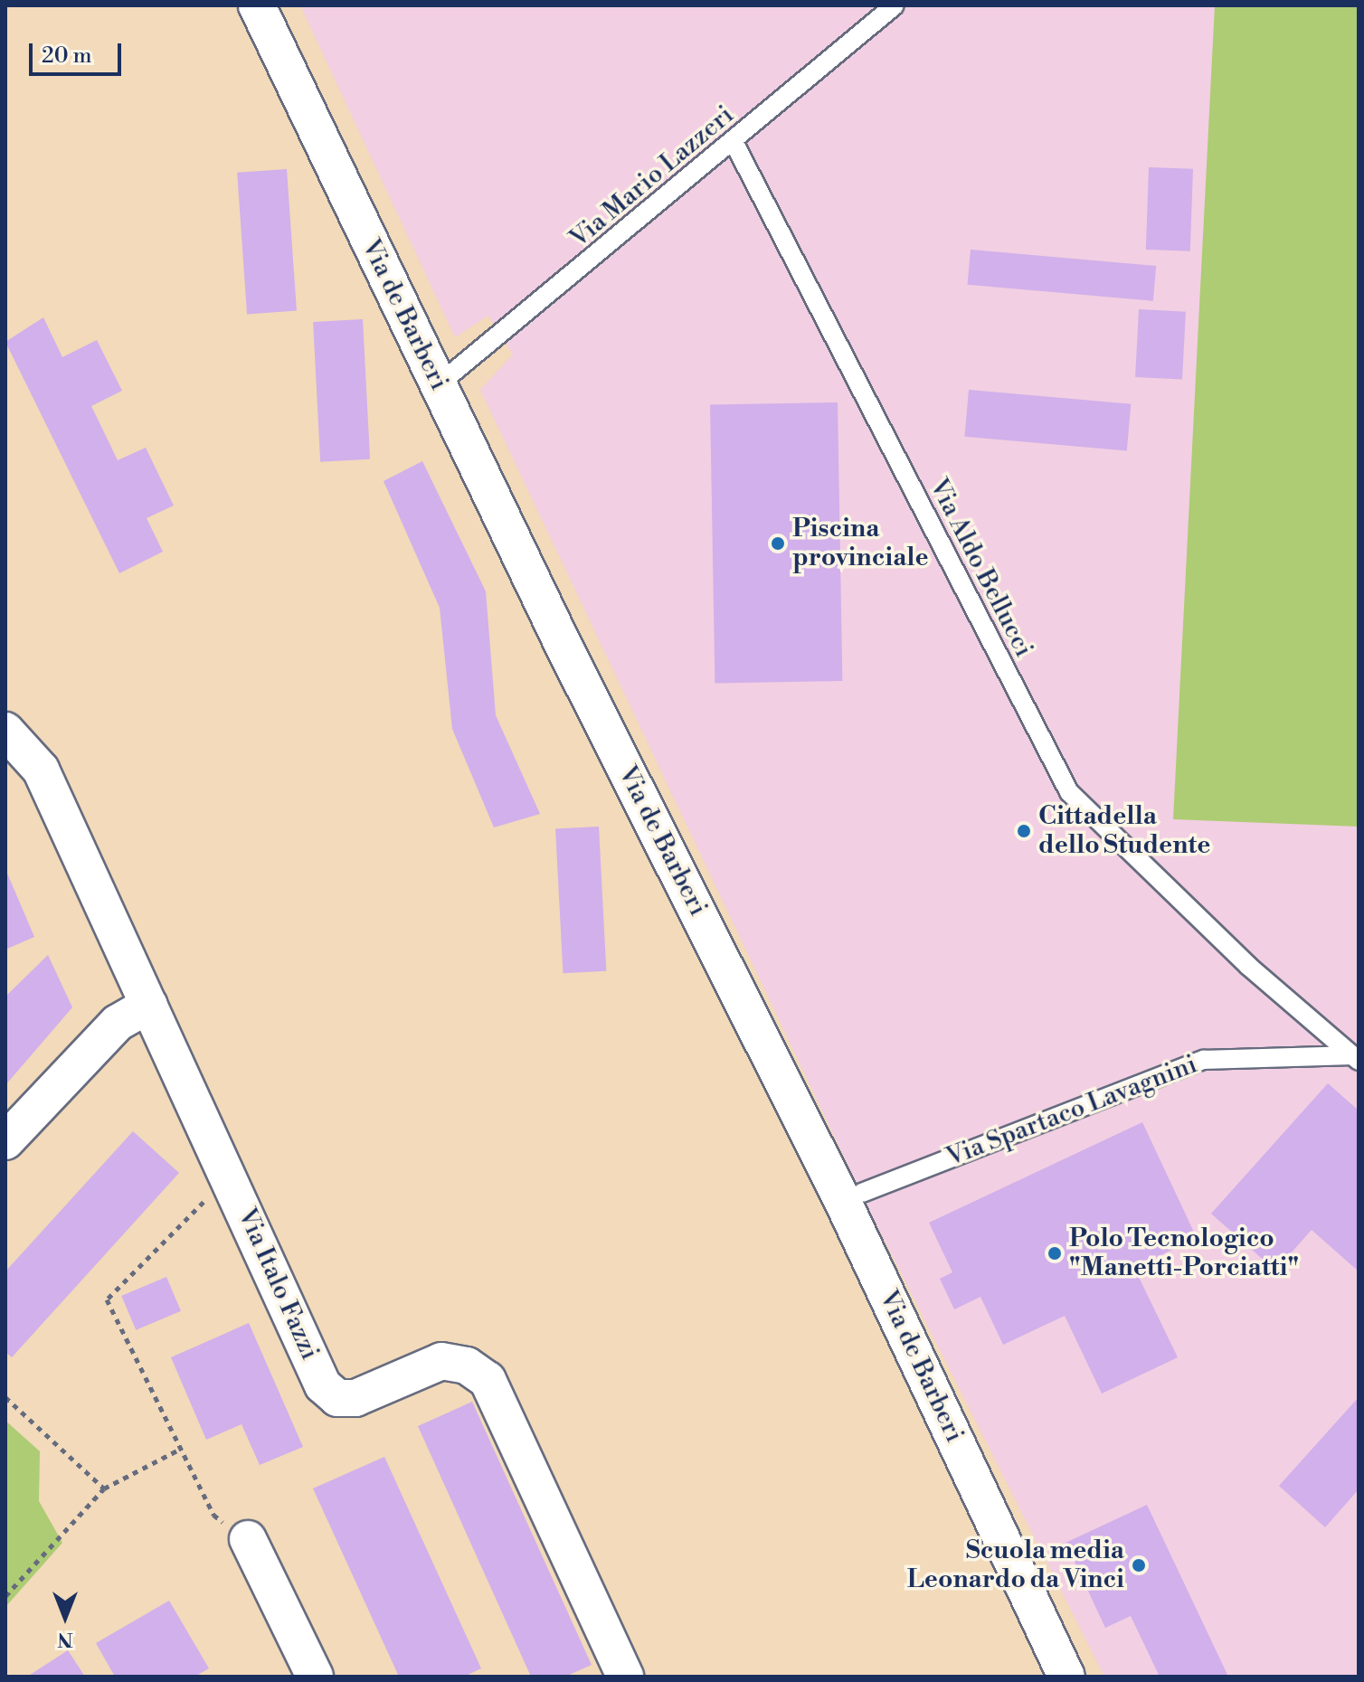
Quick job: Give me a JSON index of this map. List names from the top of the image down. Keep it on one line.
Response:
{"streets":{"street":["Via de Barberi","Via Italo Fazzi"],"lane":["Via Mario Lazzeri","Via Aldo Bellucci","Via Spartaco Lavagnini"]},"crossings":[["Via Mario Lazzeri","Via de Barberi"],["Via Mario Lazzeri","Via Aldo Bellucci"],["Via de Barberi","Via Spartaco Lavagnini"],["Via Aldo Bellucci","Via Spartaco Lavagnini"]],"places":["Piscina provinciale","Cittadella dello Studente","Polo Tecnologico \"Manetti-Porciatti\"","Scuola media Leonardo da Vinci"],"scale_bar":"20 m","north":"bottom"}
